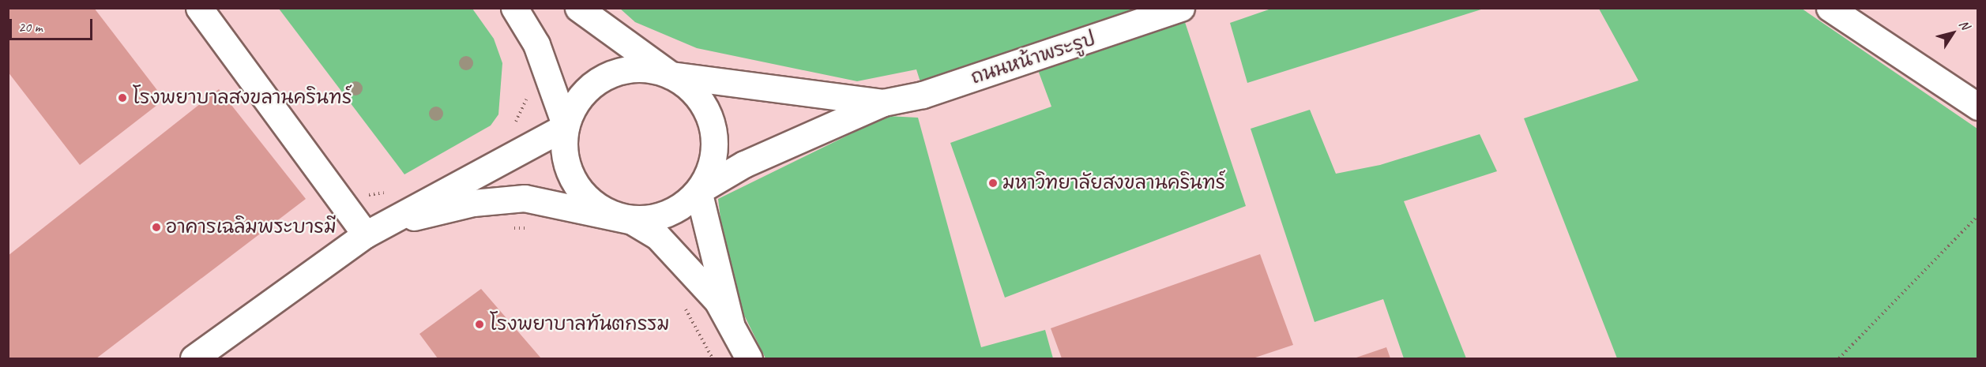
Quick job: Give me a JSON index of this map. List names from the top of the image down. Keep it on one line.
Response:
{"streets":{"street":["ถนนหน้าพระรูป"]},"places":["โรงพยาบาลสงขลานครินทร์","มหาวิทยาลัยสงขลานครินทร์","อาคารเฉลิมพระบารมี","โรงพยาบาลทันตกรรม"],"scale_bar":"20 m","north":"top right"}
